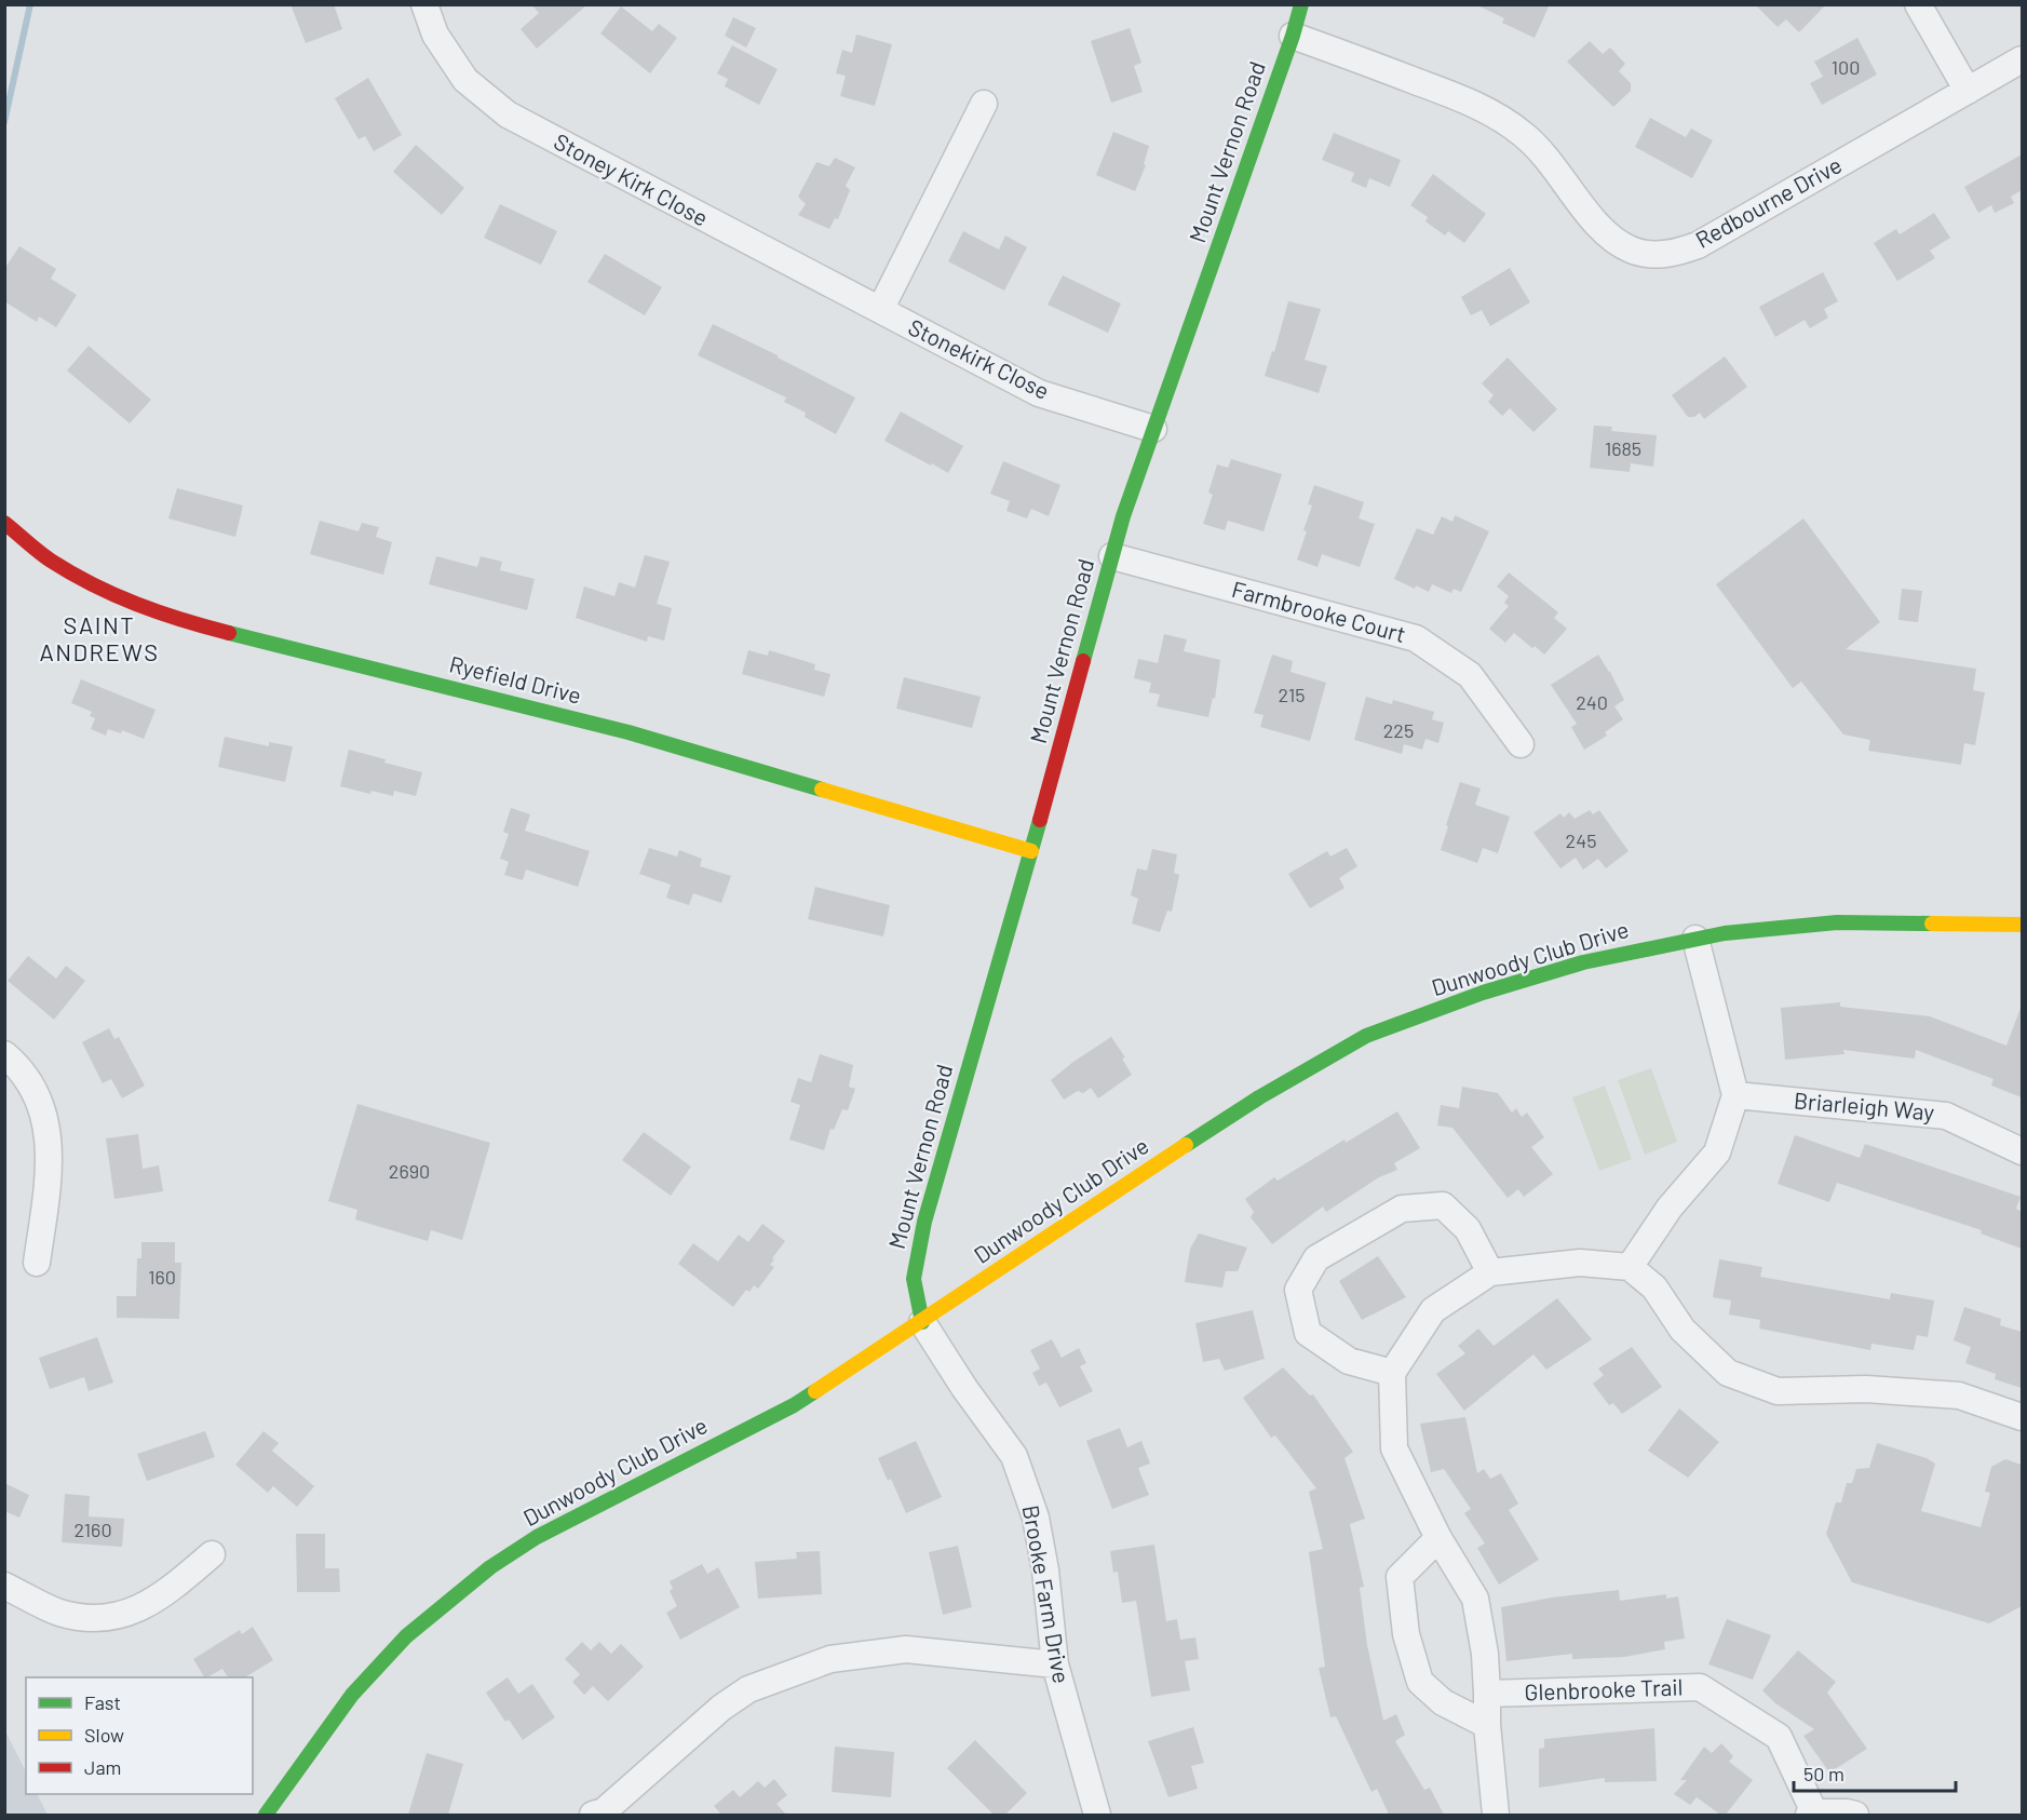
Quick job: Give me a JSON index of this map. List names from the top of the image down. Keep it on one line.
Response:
{"streets":{"street":["Mount Vernon Road","Stoney Kirk Close","Redbourne Drive","Stonekirk Close","Farmbrooke Court","Ryefield Drive","Dunwoody Club Drive","Briarleigh Way","Brooke Farm Drive","Glenbrooke Trail"]},"crossings":[["Mount Vernon Road","Redbourne Drive"],["Mount Vernon Road","Stonekirk Close"],["Mount Vernon Road","Farmbrooke Court"],["Mount Vernon Road","Ryefield Drive"],["Mount Vernon Road","Dunwoody Club Drive"],["Mount Vernon Road","Brooke Farm Drive"],["Stoney Kirk Close","Stonekirk Close"],["Dunwoody Club Drive","Brooke Farm Drive"]],"districts":["SAINT ANDREWS"],"house_numbers":["100","1685","215","240","225","245","2690","160","2160"],"legend":["Fast","Slow","Jam"],"scale_bar":"50 m"}
